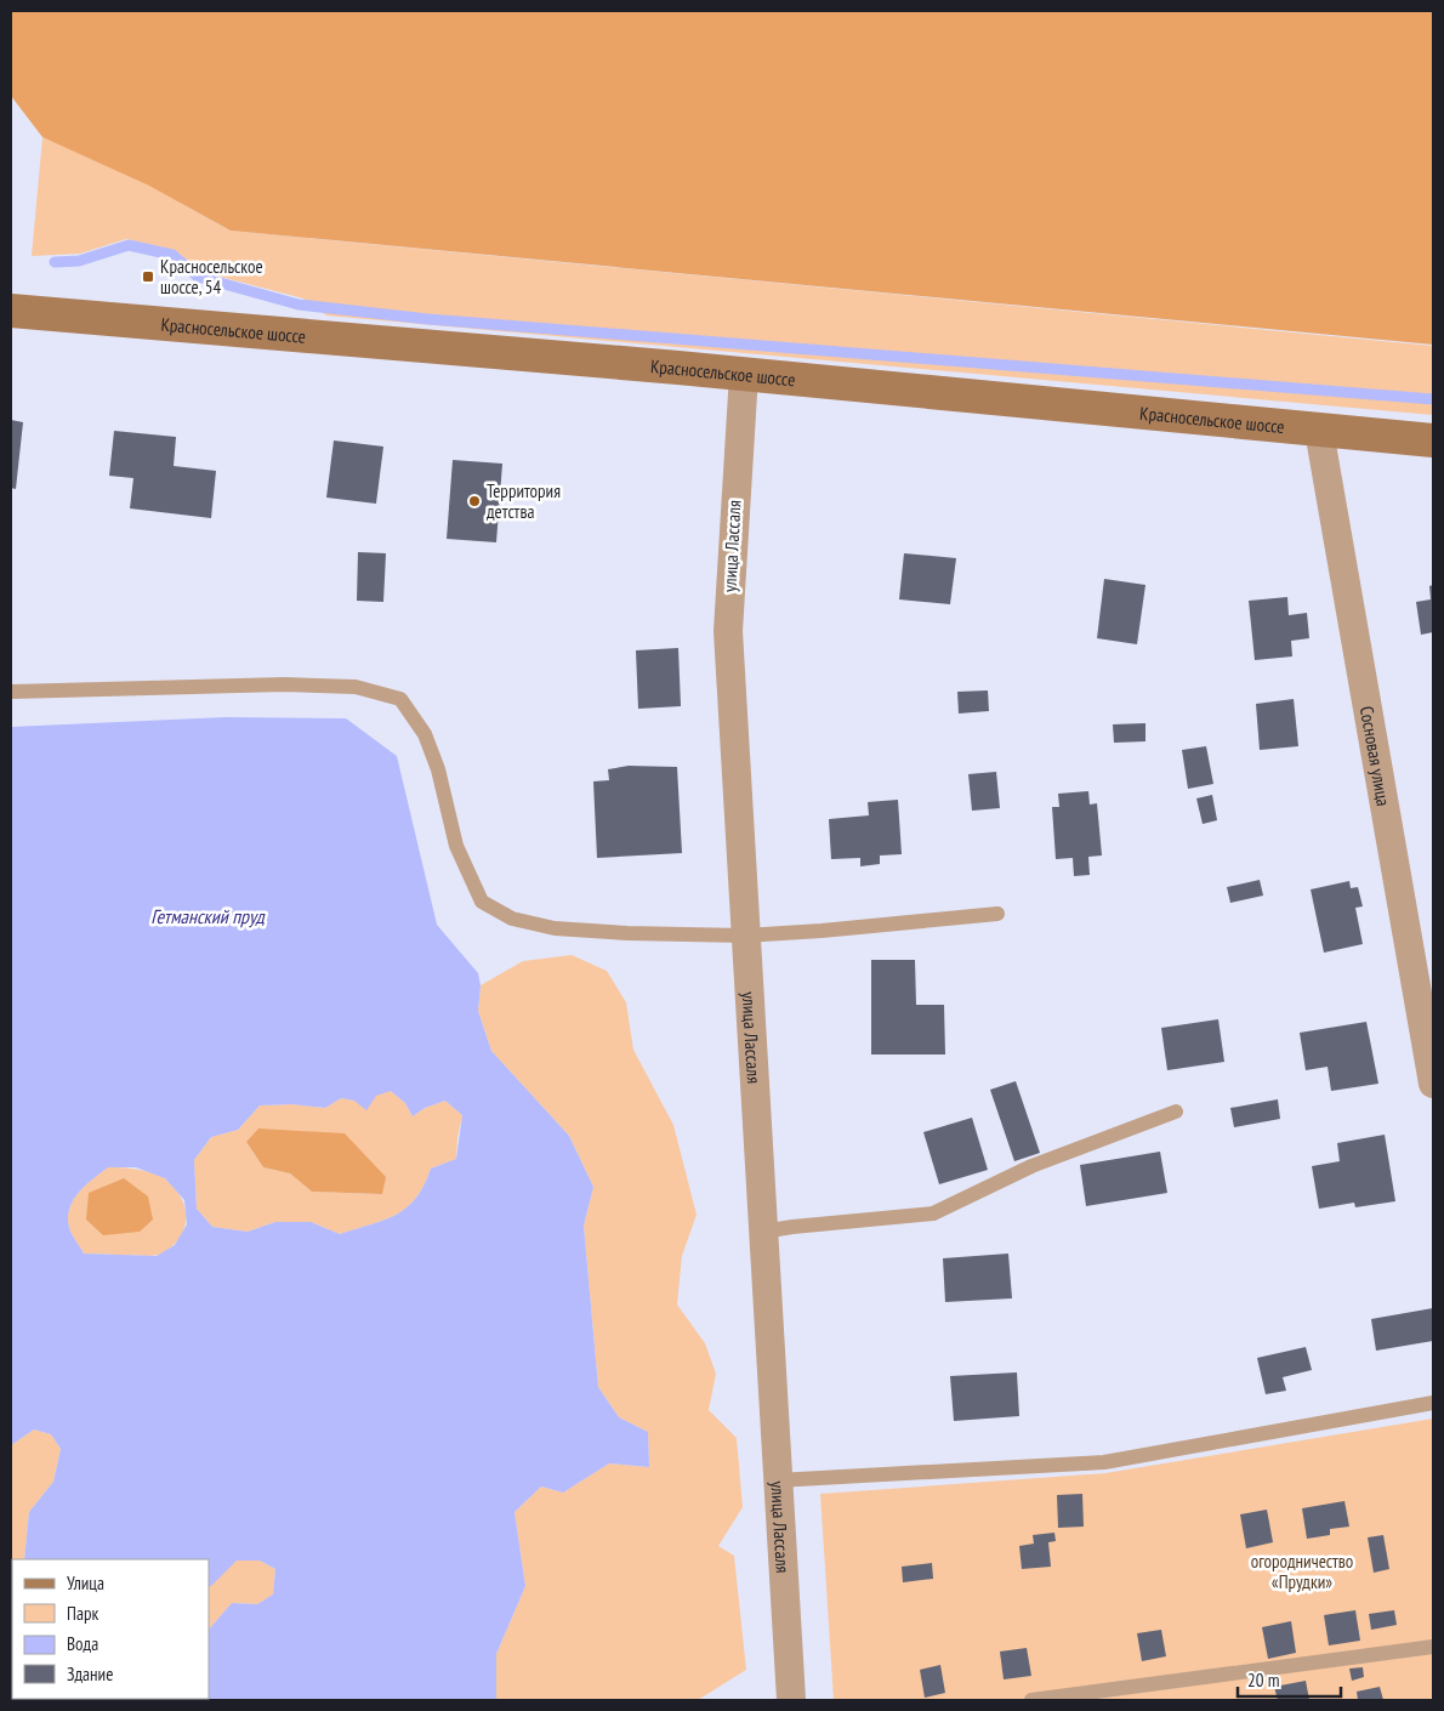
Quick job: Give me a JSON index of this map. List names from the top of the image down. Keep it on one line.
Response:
{"streets":{"main road":["Красносельское шоссе"],"street":["улица Лассаля","Сосновая улица"]},"crossings":[["Красносельское шоссе","улица Лассаля"],["Красносельское шоссе","Сосновая улица"]],"water":["Гетманский пруд"],"parks":["огородничество «Прудки»"],"places":{"transit":["Красносельское шоссе, 54"],"other":["Территория детства"]},"legend":["Улица","Парк","Вода","Здание"],"scale_bar":"20 m"}
